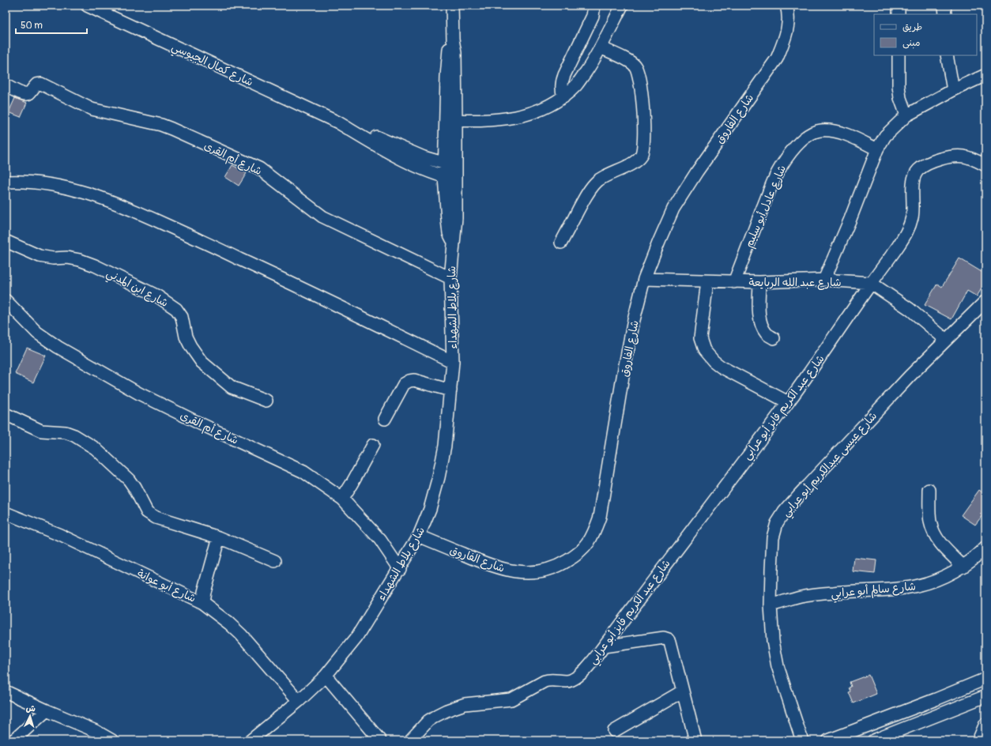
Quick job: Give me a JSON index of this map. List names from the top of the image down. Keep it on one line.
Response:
{"streets":{"street":["شارع كمال الجيوسي","شارع الفاروق","شارع أم القرى","شارع عادل أبو سليم","شارع عبد الله الربايعة","شارع ابن المدني","شارع بلاط الشهداء","شارع عبد الكريم فايز أبو عرابي","شارع عيسى عبدالكريم أبو عرابي","شارع أبو عوانة","شارع سالم أبو عرابي"]},"crossings":[["شارع كمال الجيوسي","شارع بلاط الشهداء"],["شارع الفاروق","شارع عبد الله الربايعة"],["شارع الفاروق","شارع بلاط الشهداء"],["شارع أم القرى","شارع بلاط الشهداء"],["شارع عادل أبو سليم","شارع عبد الله الربايعة"],["شارع عبد الله الربايعة","شارع عبد الكريم فايز أبو عرابي"],["شارع بلاط الشهداء","شارع أبو عوانة"],["شارع عيسى عبدالكريم أبو عرابي","شارع سالم أبو عرابي"]],"legend":["طريق","مبنى"],"scale_bar":"50 m","north":"top"}
